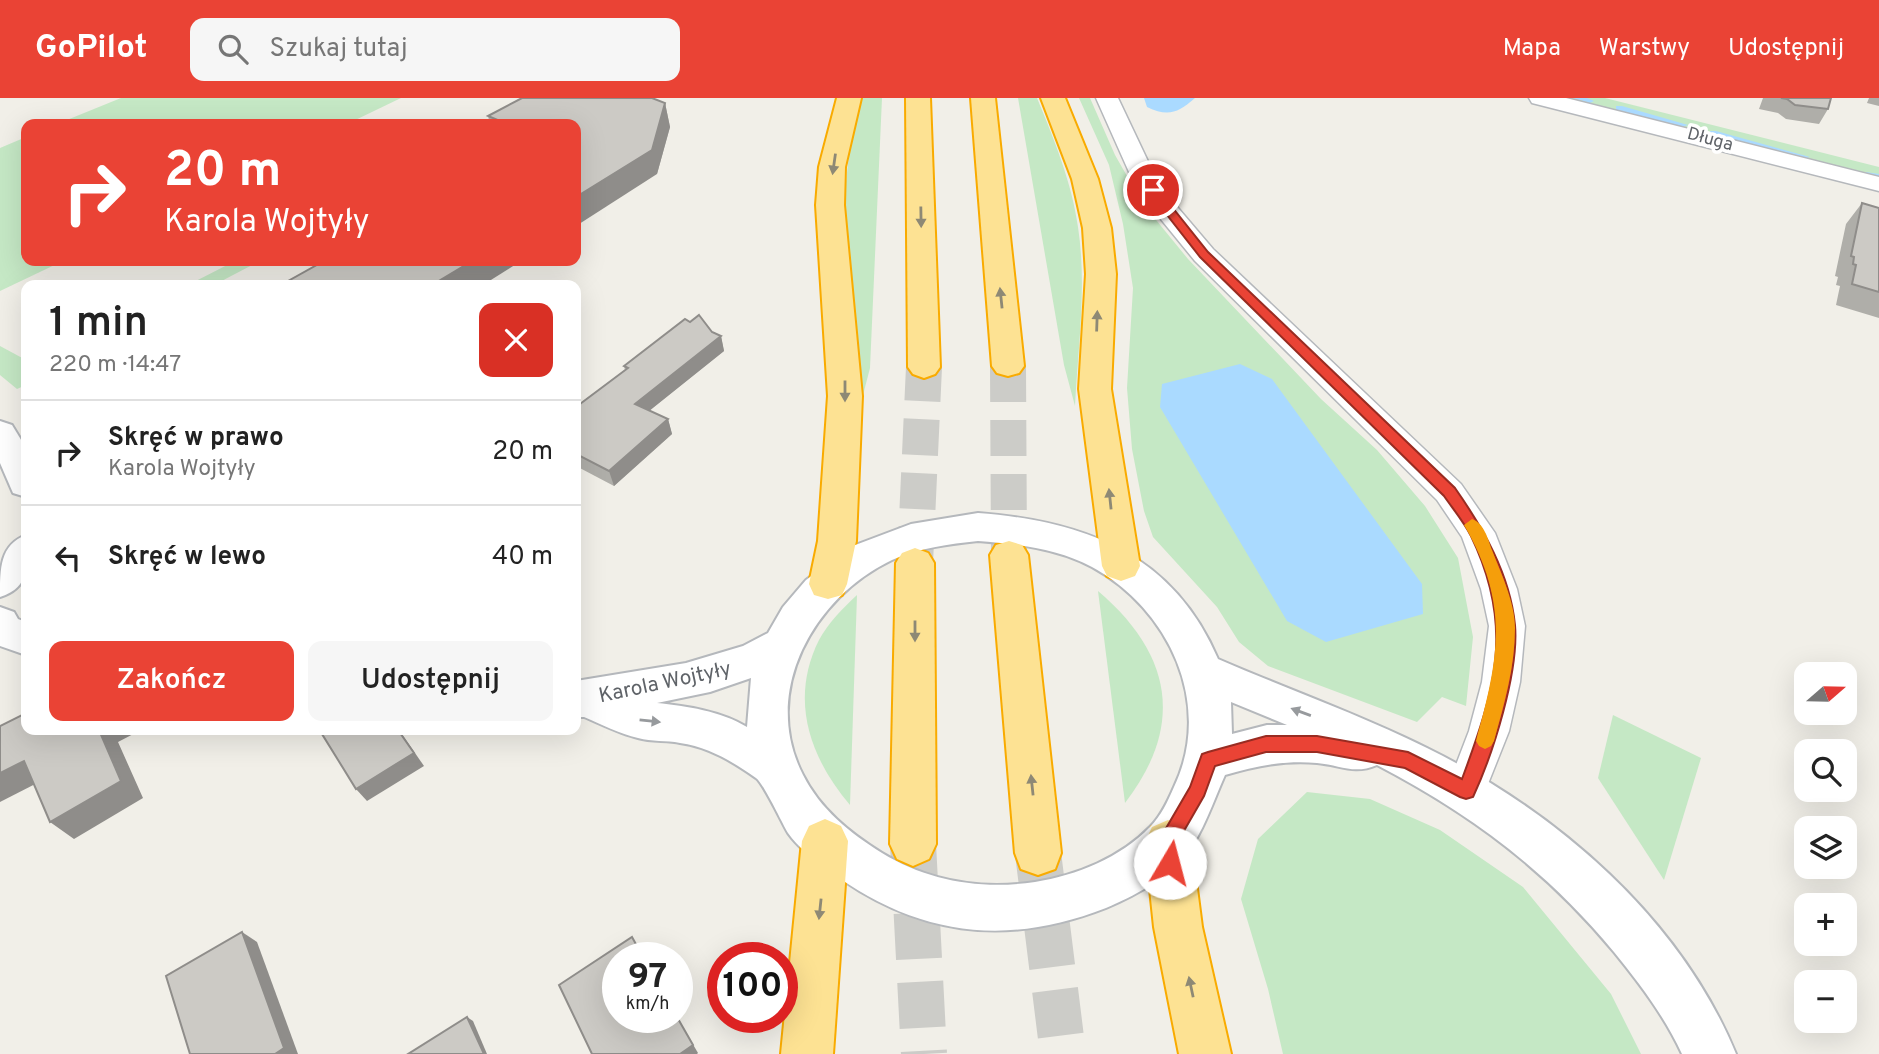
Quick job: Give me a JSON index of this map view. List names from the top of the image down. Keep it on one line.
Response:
{"streets":{"street":["Długa","Karola Wojtyły"]},"one_way":["Karola Wojtyły"],"north":"right","page":{"header":"GoPilot","search":"Szukaj tutaj","nav":["Mapa","Warstwy","Udostępnij"],"turn":["20 m","Karola Wojtyły"],"heading":["1 min","220 m · 14:47"],"list":[{"name":"Skręć w prawo","note":"Karola Wojtyły","value":"20 m"},{"name":"Skręć w lewo","value":"40 m"}],"buttons":["Zakończ","Udostępnij"],"map_buttons":["+","−"],"speed":"97 km/h","limit":"100"}}
